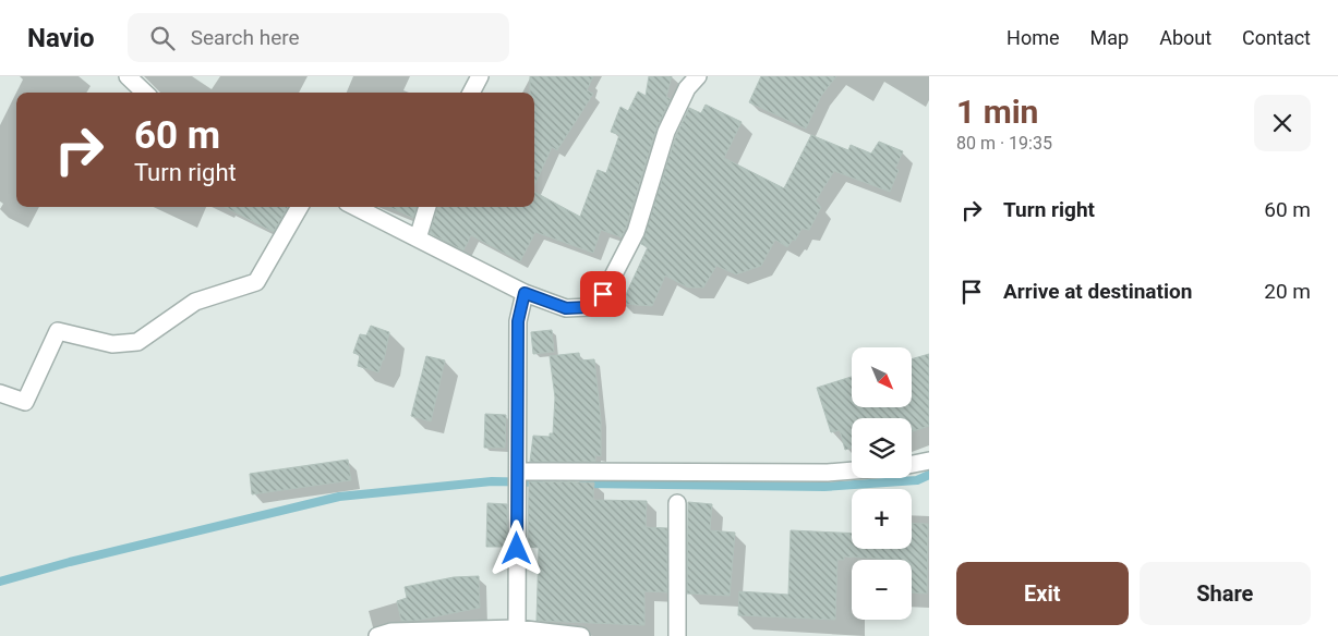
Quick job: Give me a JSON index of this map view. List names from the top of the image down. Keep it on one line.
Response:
{"north":"bottom right","page":{"header":"Navio","search":"Search here","nav":["Home","Map","About","Contact"],"heading":["1 min","80 m · 19:35"],"turn":["60 m","Turn right"],"list":[{"name":"Turn right","value":"60 m"},{"name":"Arrive at destination","value":"20 m"}],"map_buttons":["+","−"],"buttons":["Exit","Share"]}}
